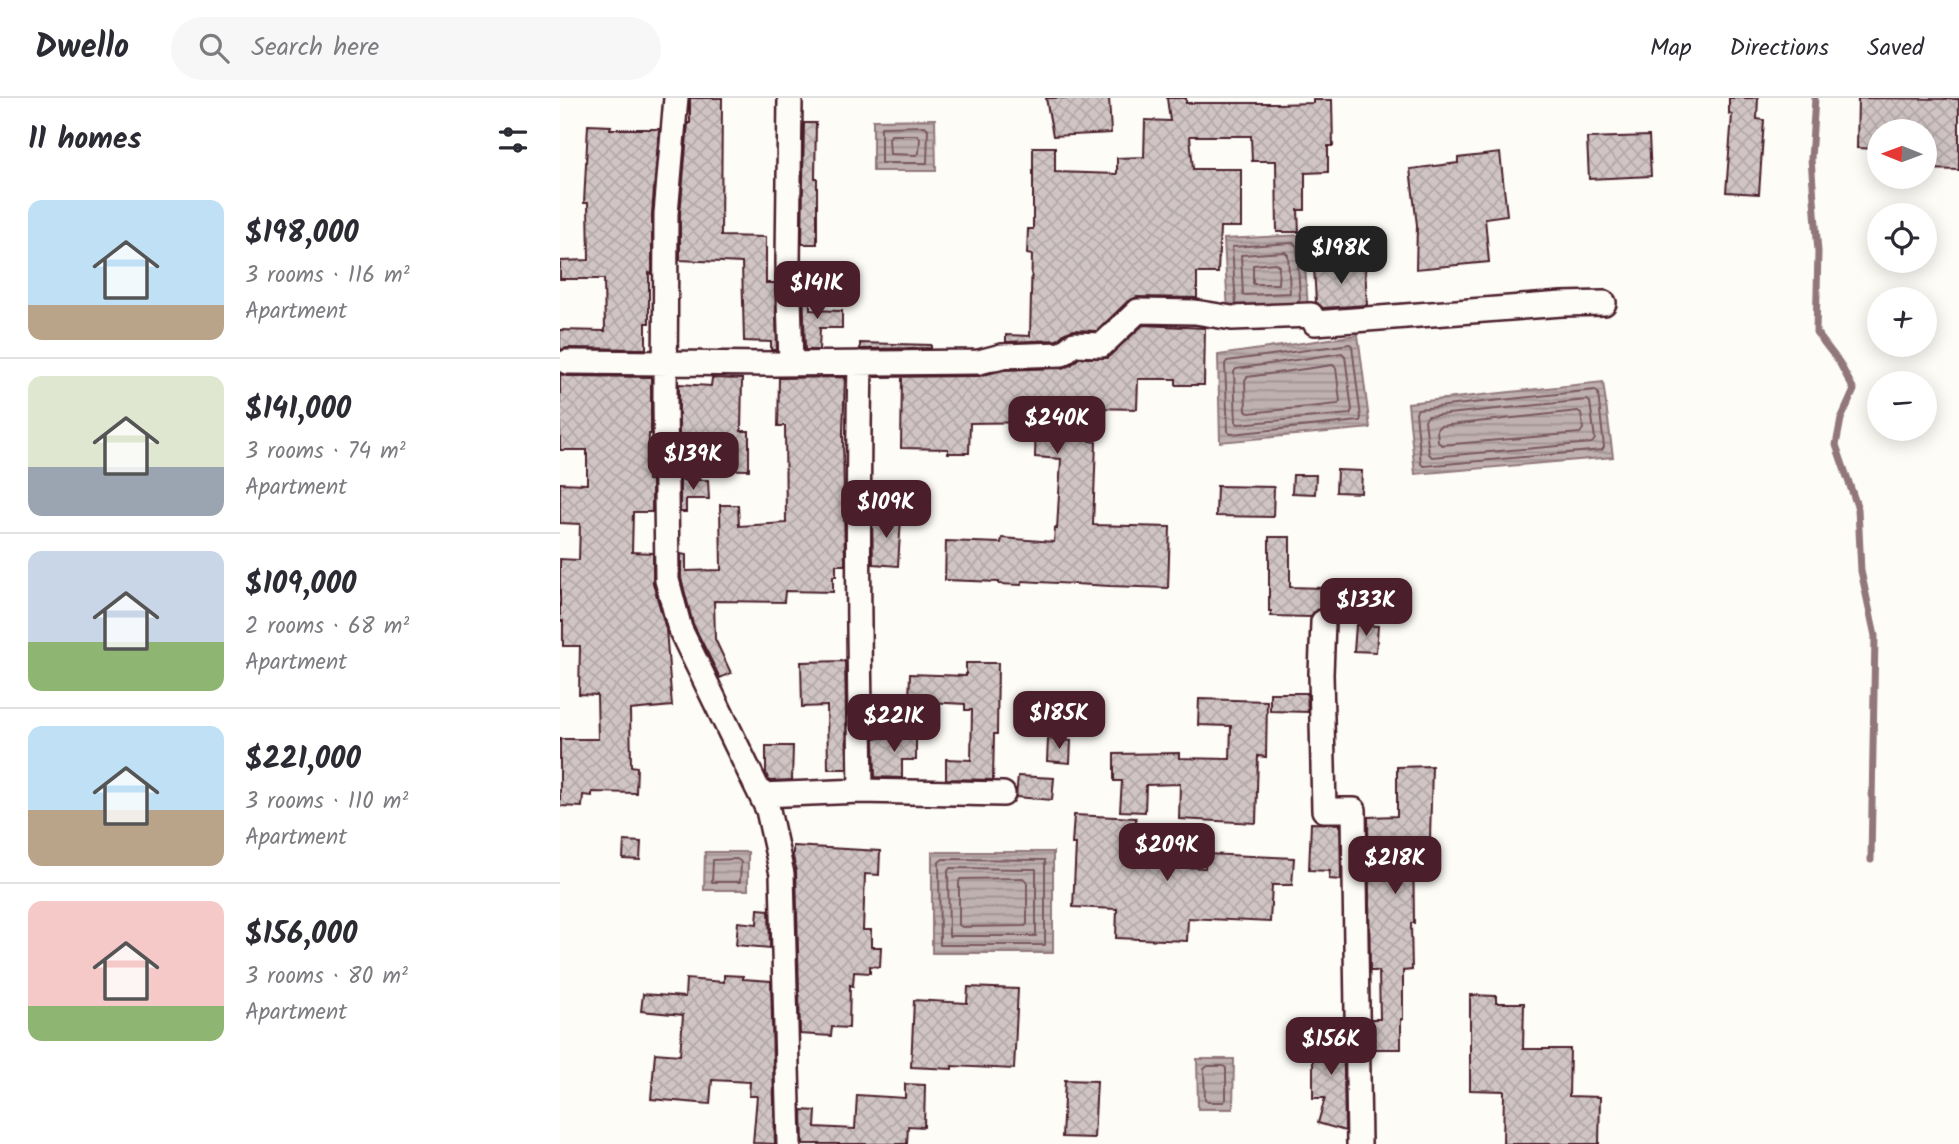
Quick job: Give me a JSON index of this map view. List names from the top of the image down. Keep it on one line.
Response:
{"north":"left","page":{"header":"Dwello","search":"Search here","nav":["Map","Directions","Saved"],"heading":"11 homes","map_buttons":["+","−"],"list":[{"name":"$198,000","note":"3 rooms · 116 m² · Apartment"},{"name":"$141,000","note":"3 rooms · 74 m² · Apartment"},{"name":"$109,000","note":"2 rooms · 68 m² · Apartment"},{"name":"$221,000","note":"3 rooms · 110 m² · Apartment"},{"name":"$156,000","note":"3 rooms · 80 m² · Apartment"}],"price":["$198K","$141K","$240K","$139K","$109K","$133K","$185K","$221K","$209K","$218K","$156K"]}}
